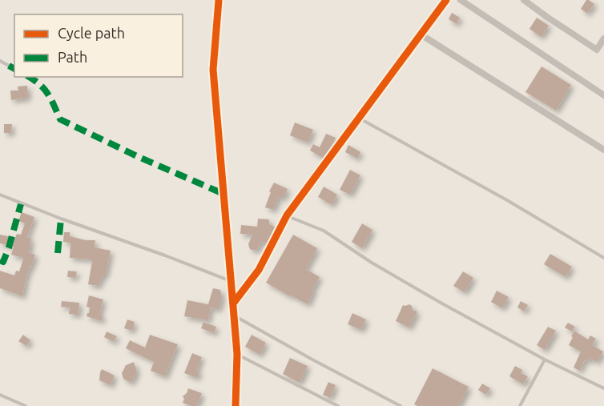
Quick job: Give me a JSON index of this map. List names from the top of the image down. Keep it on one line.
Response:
{"legend":["Cycle path","Path"]}
